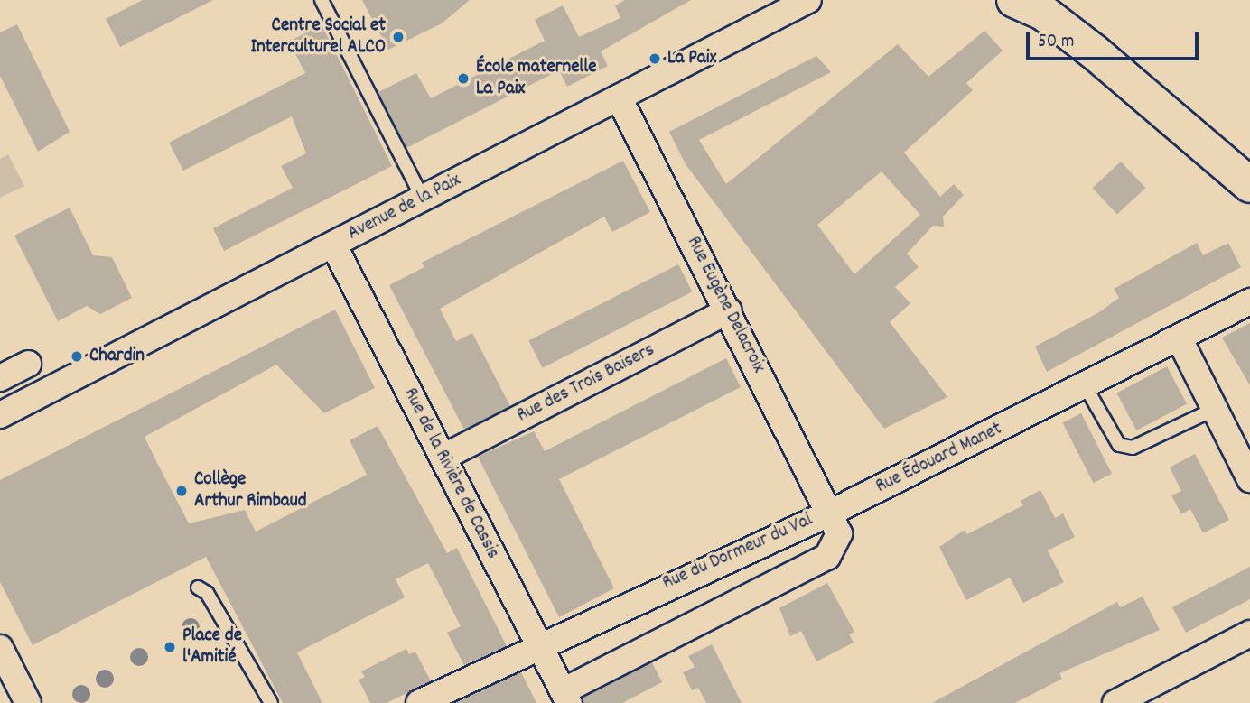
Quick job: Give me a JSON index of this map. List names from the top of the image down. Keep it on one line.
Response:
{"streets":{"street":["Avenue de la Paix","Rue Eugène Delacroix","Rue des Trois Baisers","Rue Édouard Manet","Rue de la Rivière de Cassis","Rue du Dormeur du Val"]},"crossings":[["Avenue de la Paix","Rue Eugène Delacroix"],["Avenue de la Paix","Rue de la Rivière de Cassis"],["Rue Eugène Delacroix","Rue des Trois Baisers"],["Rue Eugène Delacroix","Rue Édouard Manet"],["Rue Eugène Delacroix","Rue du Dormeur du Val"],["Rue des Trois Baisers","Rue de la Rivière de Cassis"],["Rue Édouard Manet","Rue du Dormeur du Val"],["Rue de la Rivière de Cassis","Rue du Dormeur du Val"]],"places":["Centre Social et Interculturel ALCO","La Paix","École maternelle La Paix","Chardin","Collège Arthur Rimbaud","Place de l'Amitié"],"scale_bar":"50 m"}
